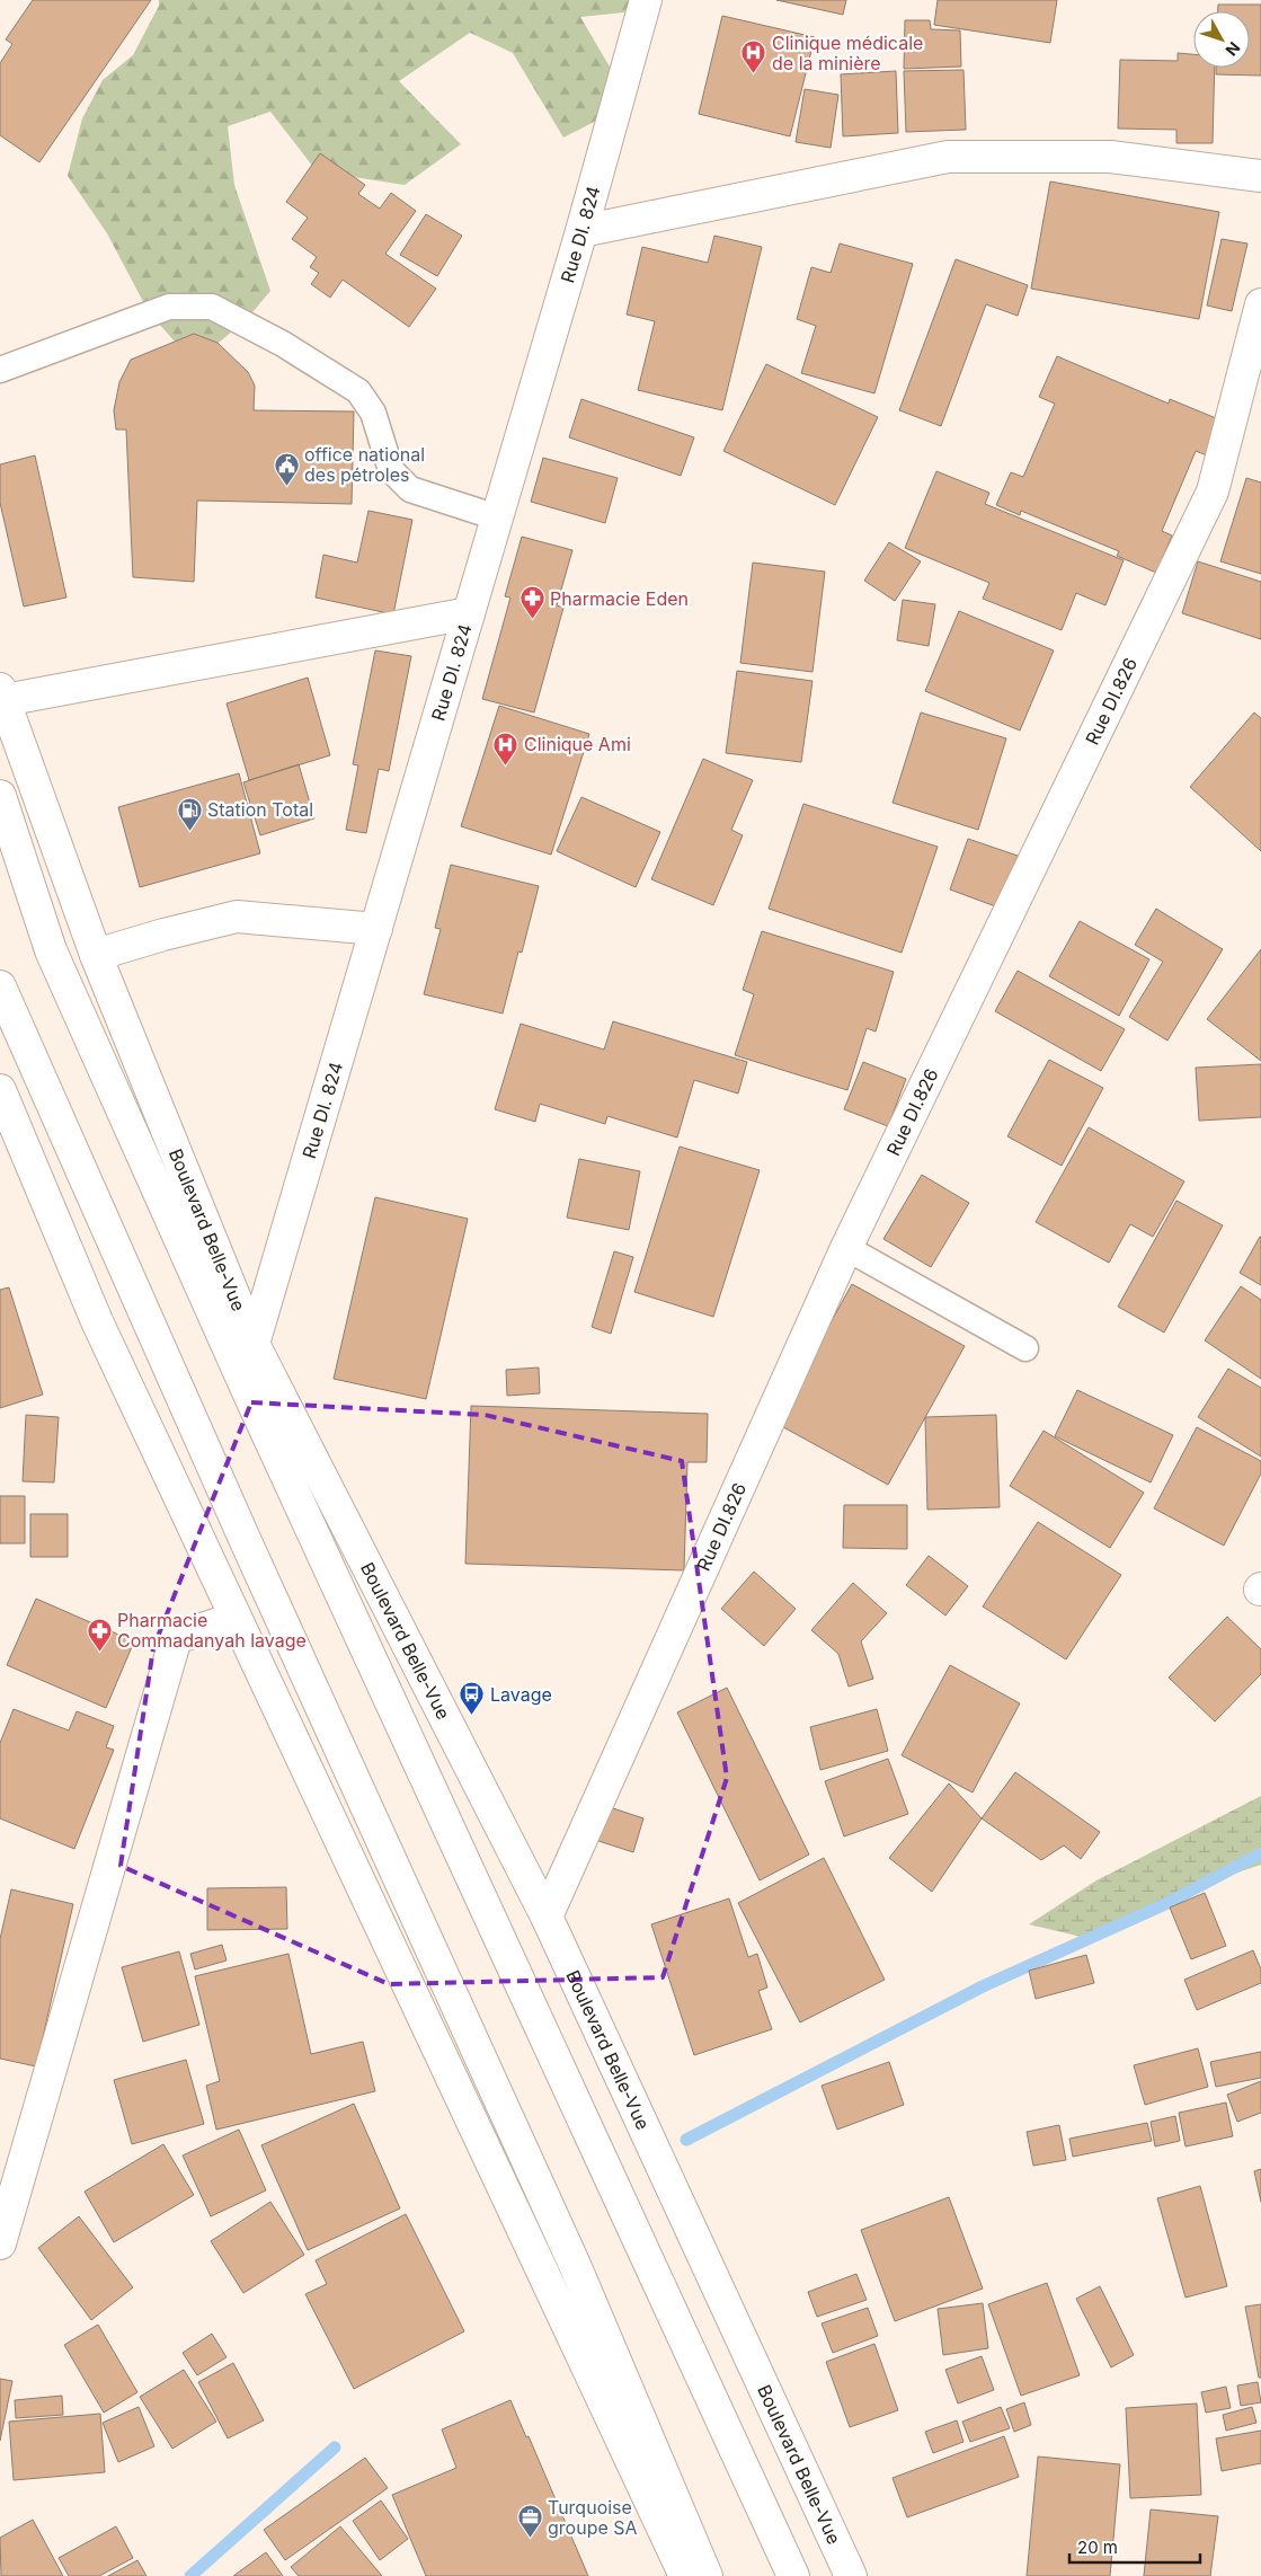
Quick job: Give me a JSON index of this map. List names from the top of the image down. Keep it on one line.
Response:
{"streets":{"street":["Rue DI. 824","Rue DI.826","Boulevard Belle-Vue"]},"crossings":[["Rue DI. 824","Boulevard Belle-Vue"],["Rue DI.826","Boulevard Belle-Vue"]],"places":{"hospital":["Clinique médicale de la minière","Clinique Ami"],"public building":["office national des pétroles"],"pharmacy":["Pharmacie Eden","Pharmacie Commadanyah lavage"],"fuel station":["Station Total"],"bus stop":["Lavage"],"office":["Turquoise groupe SA"]},"scale_bar":"20 m","north":"bottom right"}
